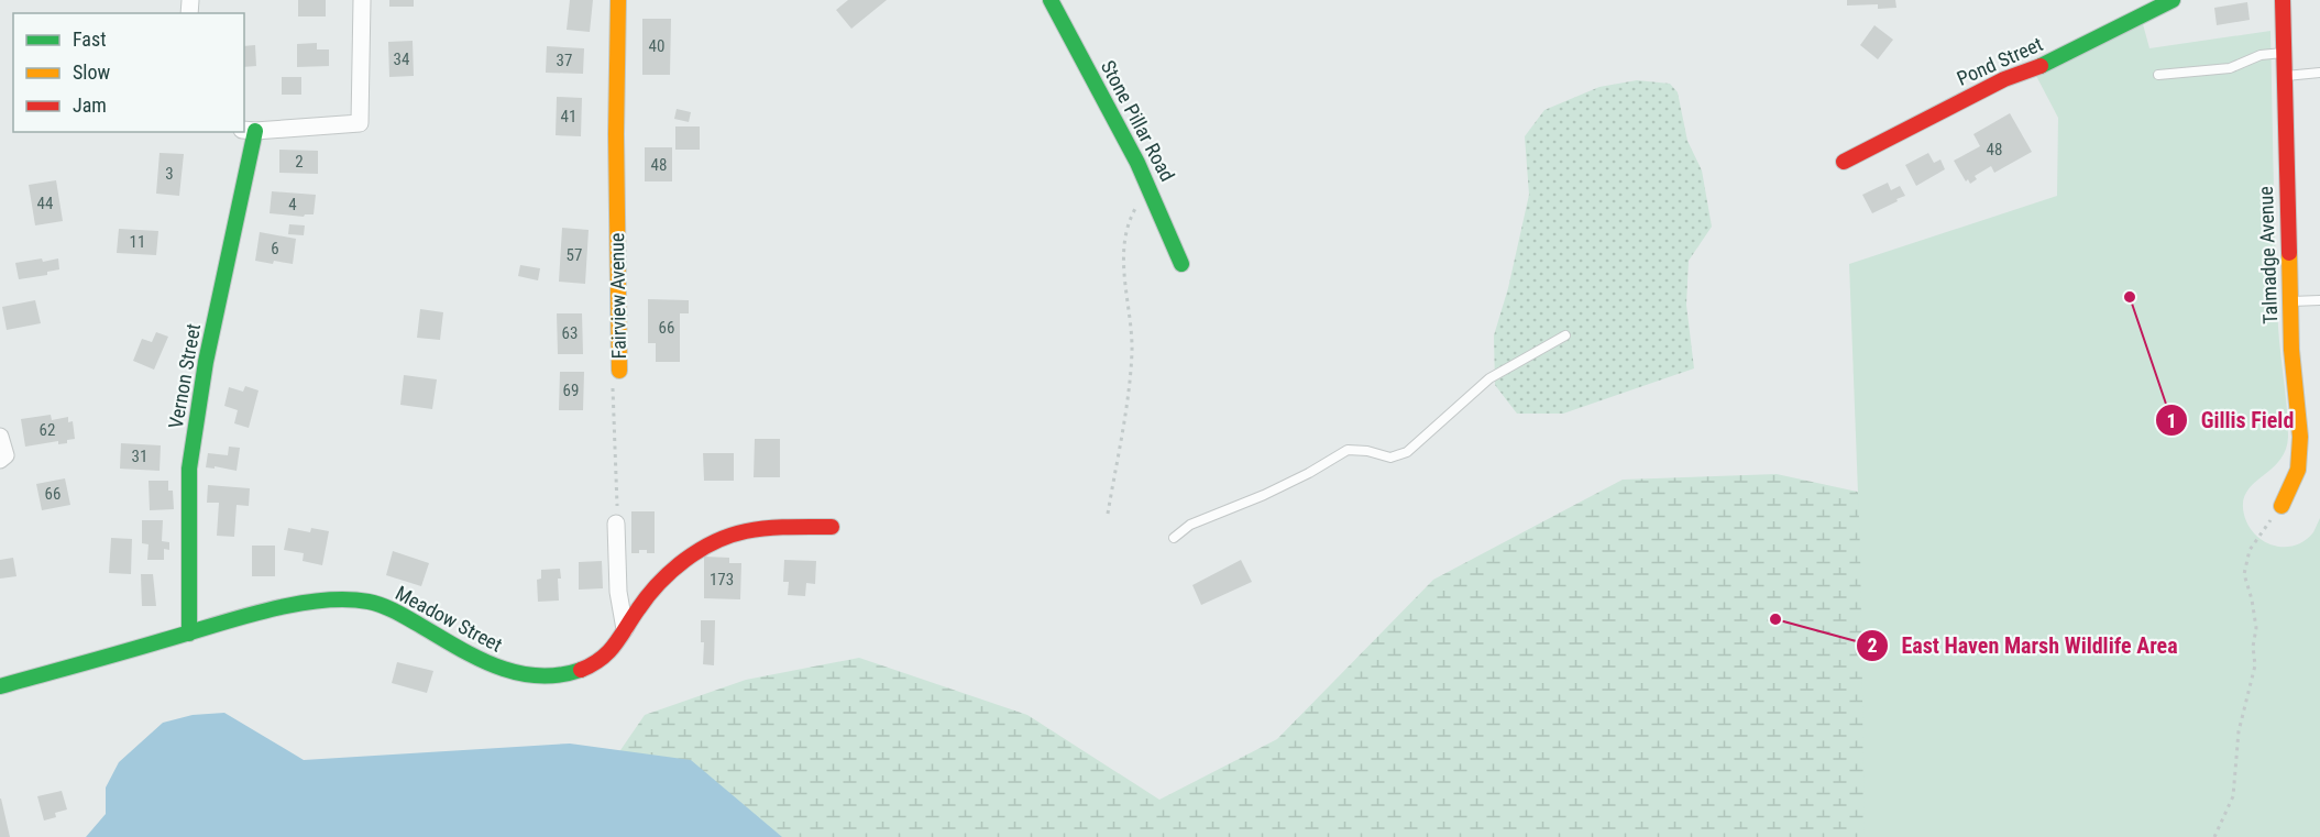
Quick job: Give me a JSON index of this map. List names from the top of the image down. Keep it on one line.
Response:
{"streets":{"street":["Pond Street","Stone Pillar Road","Talmadge Avenue","Fairview Avenue","Vernon Street","Meadow Street"]},"crossings":[["Vernon Street","Meadow Street"]],"places":["Gillis Field","East Haven Marsh Wildlife Area"],"house_numbers":["40","34","37","41","48","2","48","3","44","4","11","6","57","66","63","69","62","31","66","173"],"legend":["Fast","Slow","Jam"]}
